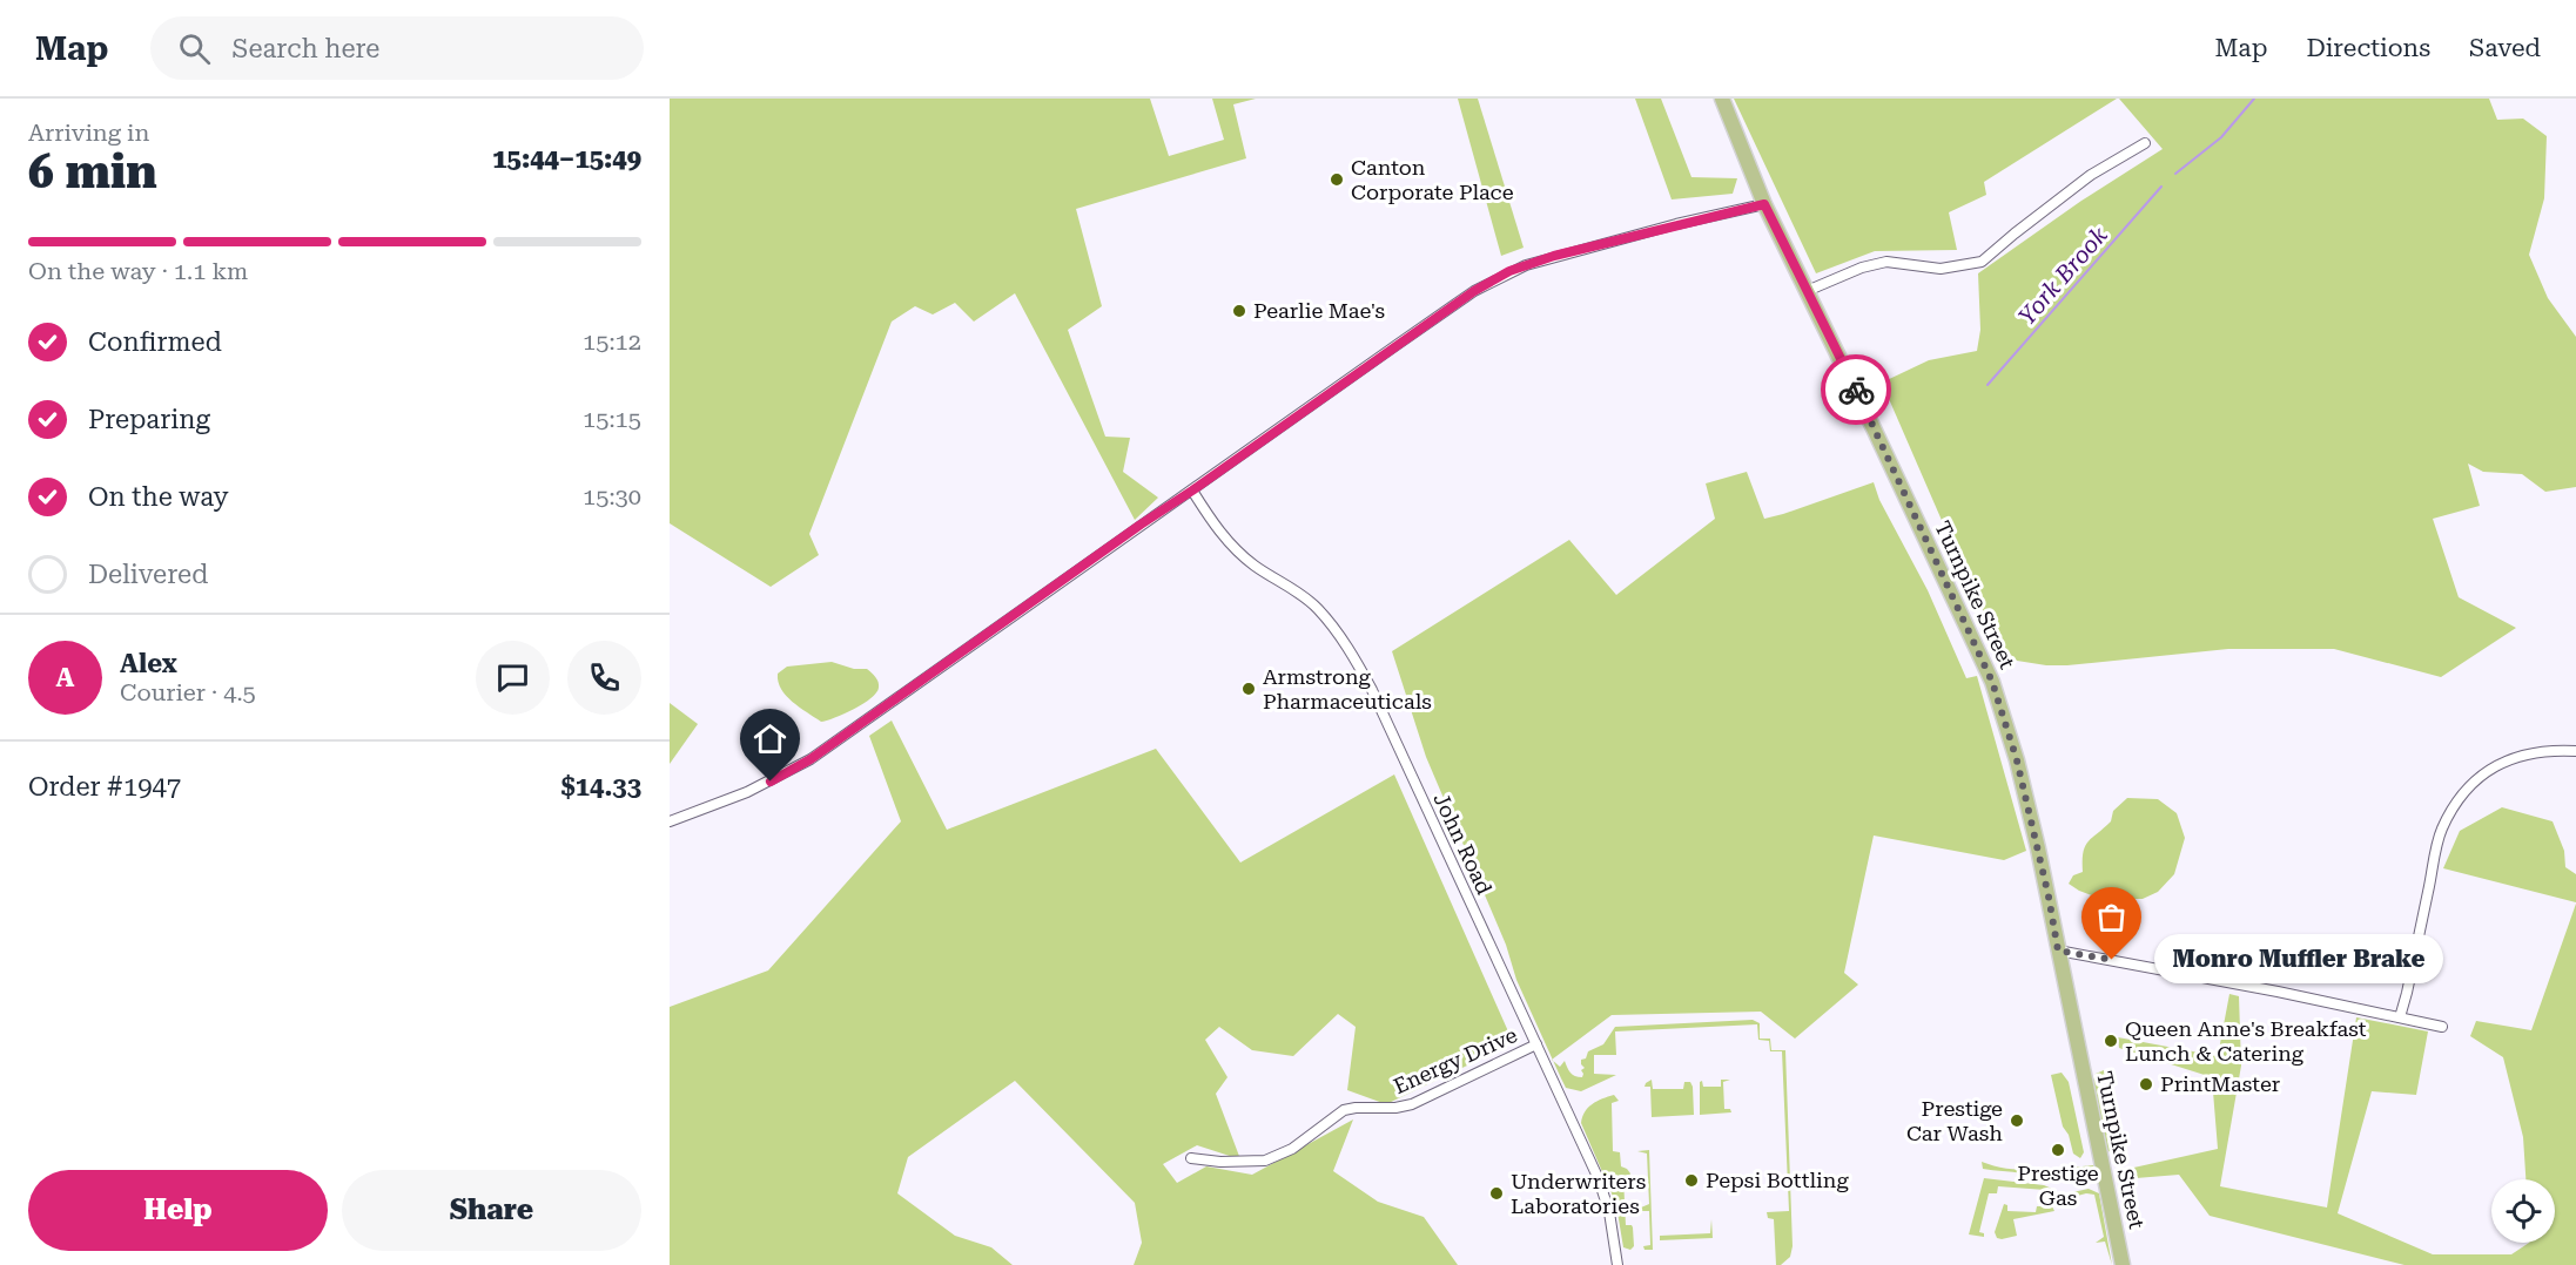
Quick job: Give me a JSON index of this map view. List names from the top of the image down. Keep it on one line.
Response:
{"streets":{"main road":["Turnpike Street"],"street":["John Road","Energy Drive"]},"crossings":[["John Road","Energy Drive"]],"water":["York Brook"],"places":["Canton Corporate Place","Pearlie Mae's","Armstrong Pharmaceuticals","Monro Muffler Brake","Queen Anne's Breakfast Lunch & Catering","PrintMaster","Prestige Car Wash","Prestige Gas","Pepsi Bottling","Underwriters Laboratories"],"page":{"header":"Map","search":"Search here","nav":["Map","Directions","Saved"],"heading":["6 min","Arriving in","15:44–15:49"],"panel":["Alex","Courier · 4.5","Order #1947","$14.33"],"bar":"On the way · 1.1 km","list":[["Confirmed","15:12"],["Preparing","15:15"],["On the way","15:30"],"Delivered"],"round":"A","bubble":"Monro Muffler Brake","buttons":["Help","Share"]}}
